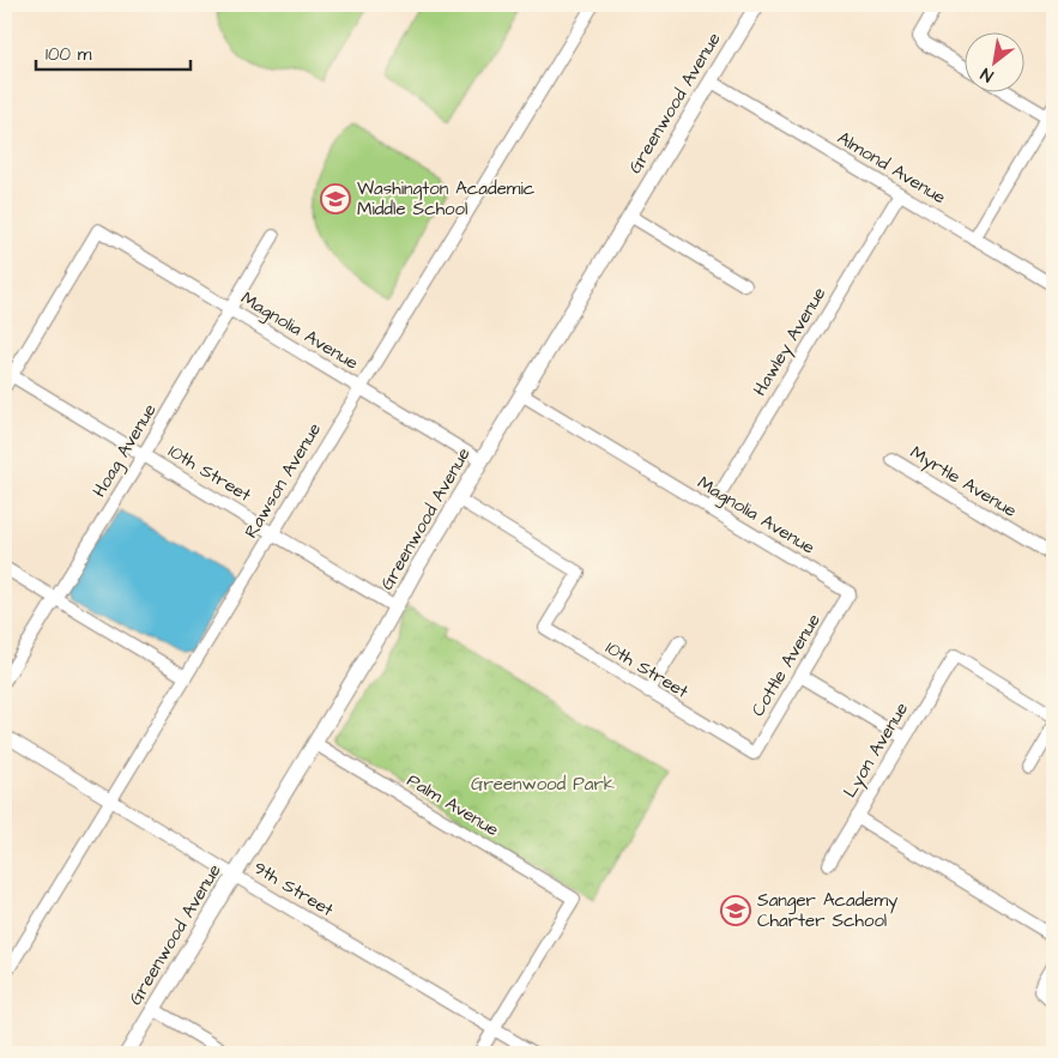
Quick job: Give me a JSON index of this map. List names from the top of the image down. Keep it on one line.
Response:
{"streets":{"street":["Greenwood Avenue","Almond Avenue","Magnolia Avenue","Hawley Avenue","Hoag Avenue","10th Street","Rawson Avenue","Myrtle Avenue","Cottle Avenue","Lyon Avenue","Palm Avenue","9th Street"]},"crossings":[["Greenwood Avenue","Almond Avenue"],["Greenwood Avenue","Magnolia Avenue"],["Greenwood Avenue","10th Street"],["Greenwood Avenue","Palm Avenue"],["Greenwood Avenue","9th Street"],["Almond Avenue","Hawley Avenue"],["Magnolia Avenue","Hawley Avenue"],["Magnolia Avenue","Hoag Avenue"],["Magnolia Avenue","10th Street"],["Magnolia Avenue","Rawson Avenue"],["Magnolia Avenue","Cottle Avenue"],["Hoag Avenue","10th Street"],["10th Street","Rawson Avenue"],["10th Street","Cottle Avenue"],["Rawson Avenue","9th Street"],["Palm Avenue","9th Street"]],"parks":["Greenwood Park"],"places":{"school or university":["Washington Academic Middle School","Sanger Academy Charter School"]},"scale_bar":"100 m","north":"bottom left"}
